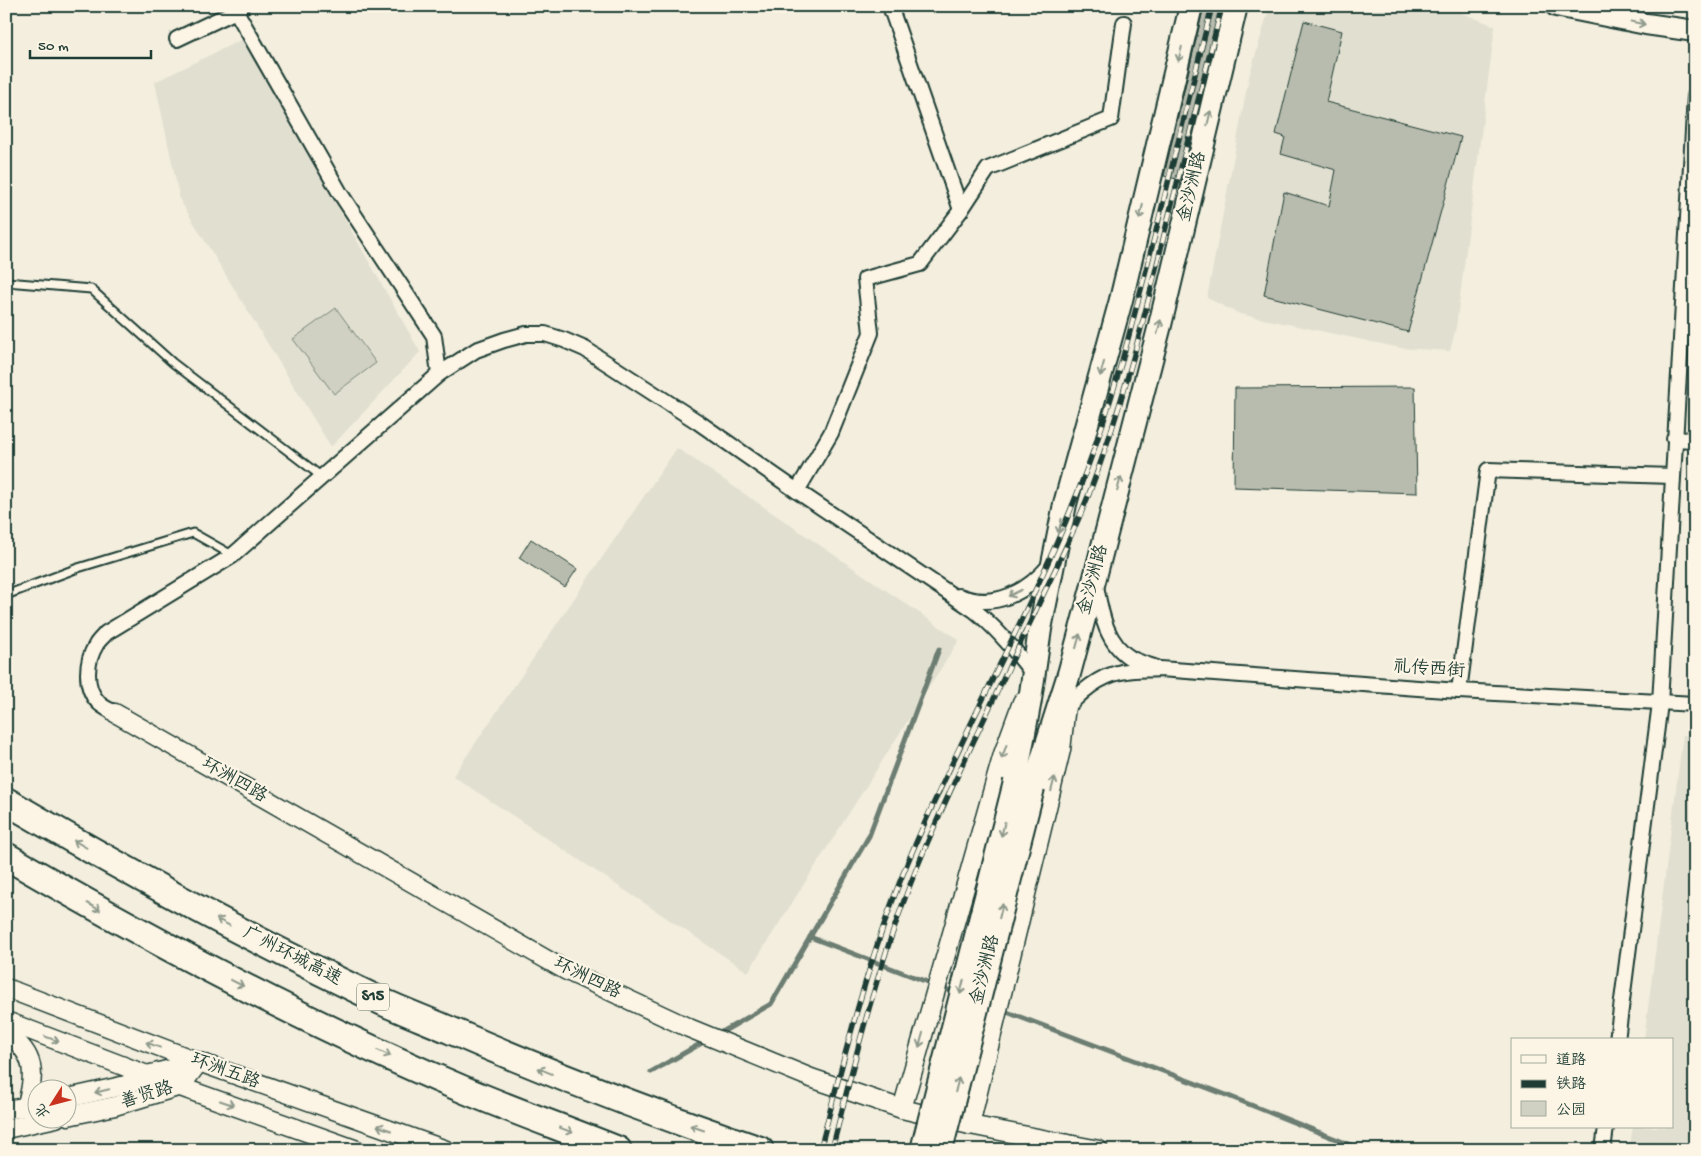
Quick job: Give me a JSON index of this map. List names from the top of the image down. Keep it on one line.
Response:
{"streets":{"highway":["广州环城高速","S15"],"main road":["金沙洲路"],"street":["礼传西街","环洲四路","环洲五路","善贤路"]},"crossings":[["环洲五路","善贤路"]],"legend":["道路","铁路","公园"],"scale_bar":"50 m","north":"bottom left"}
